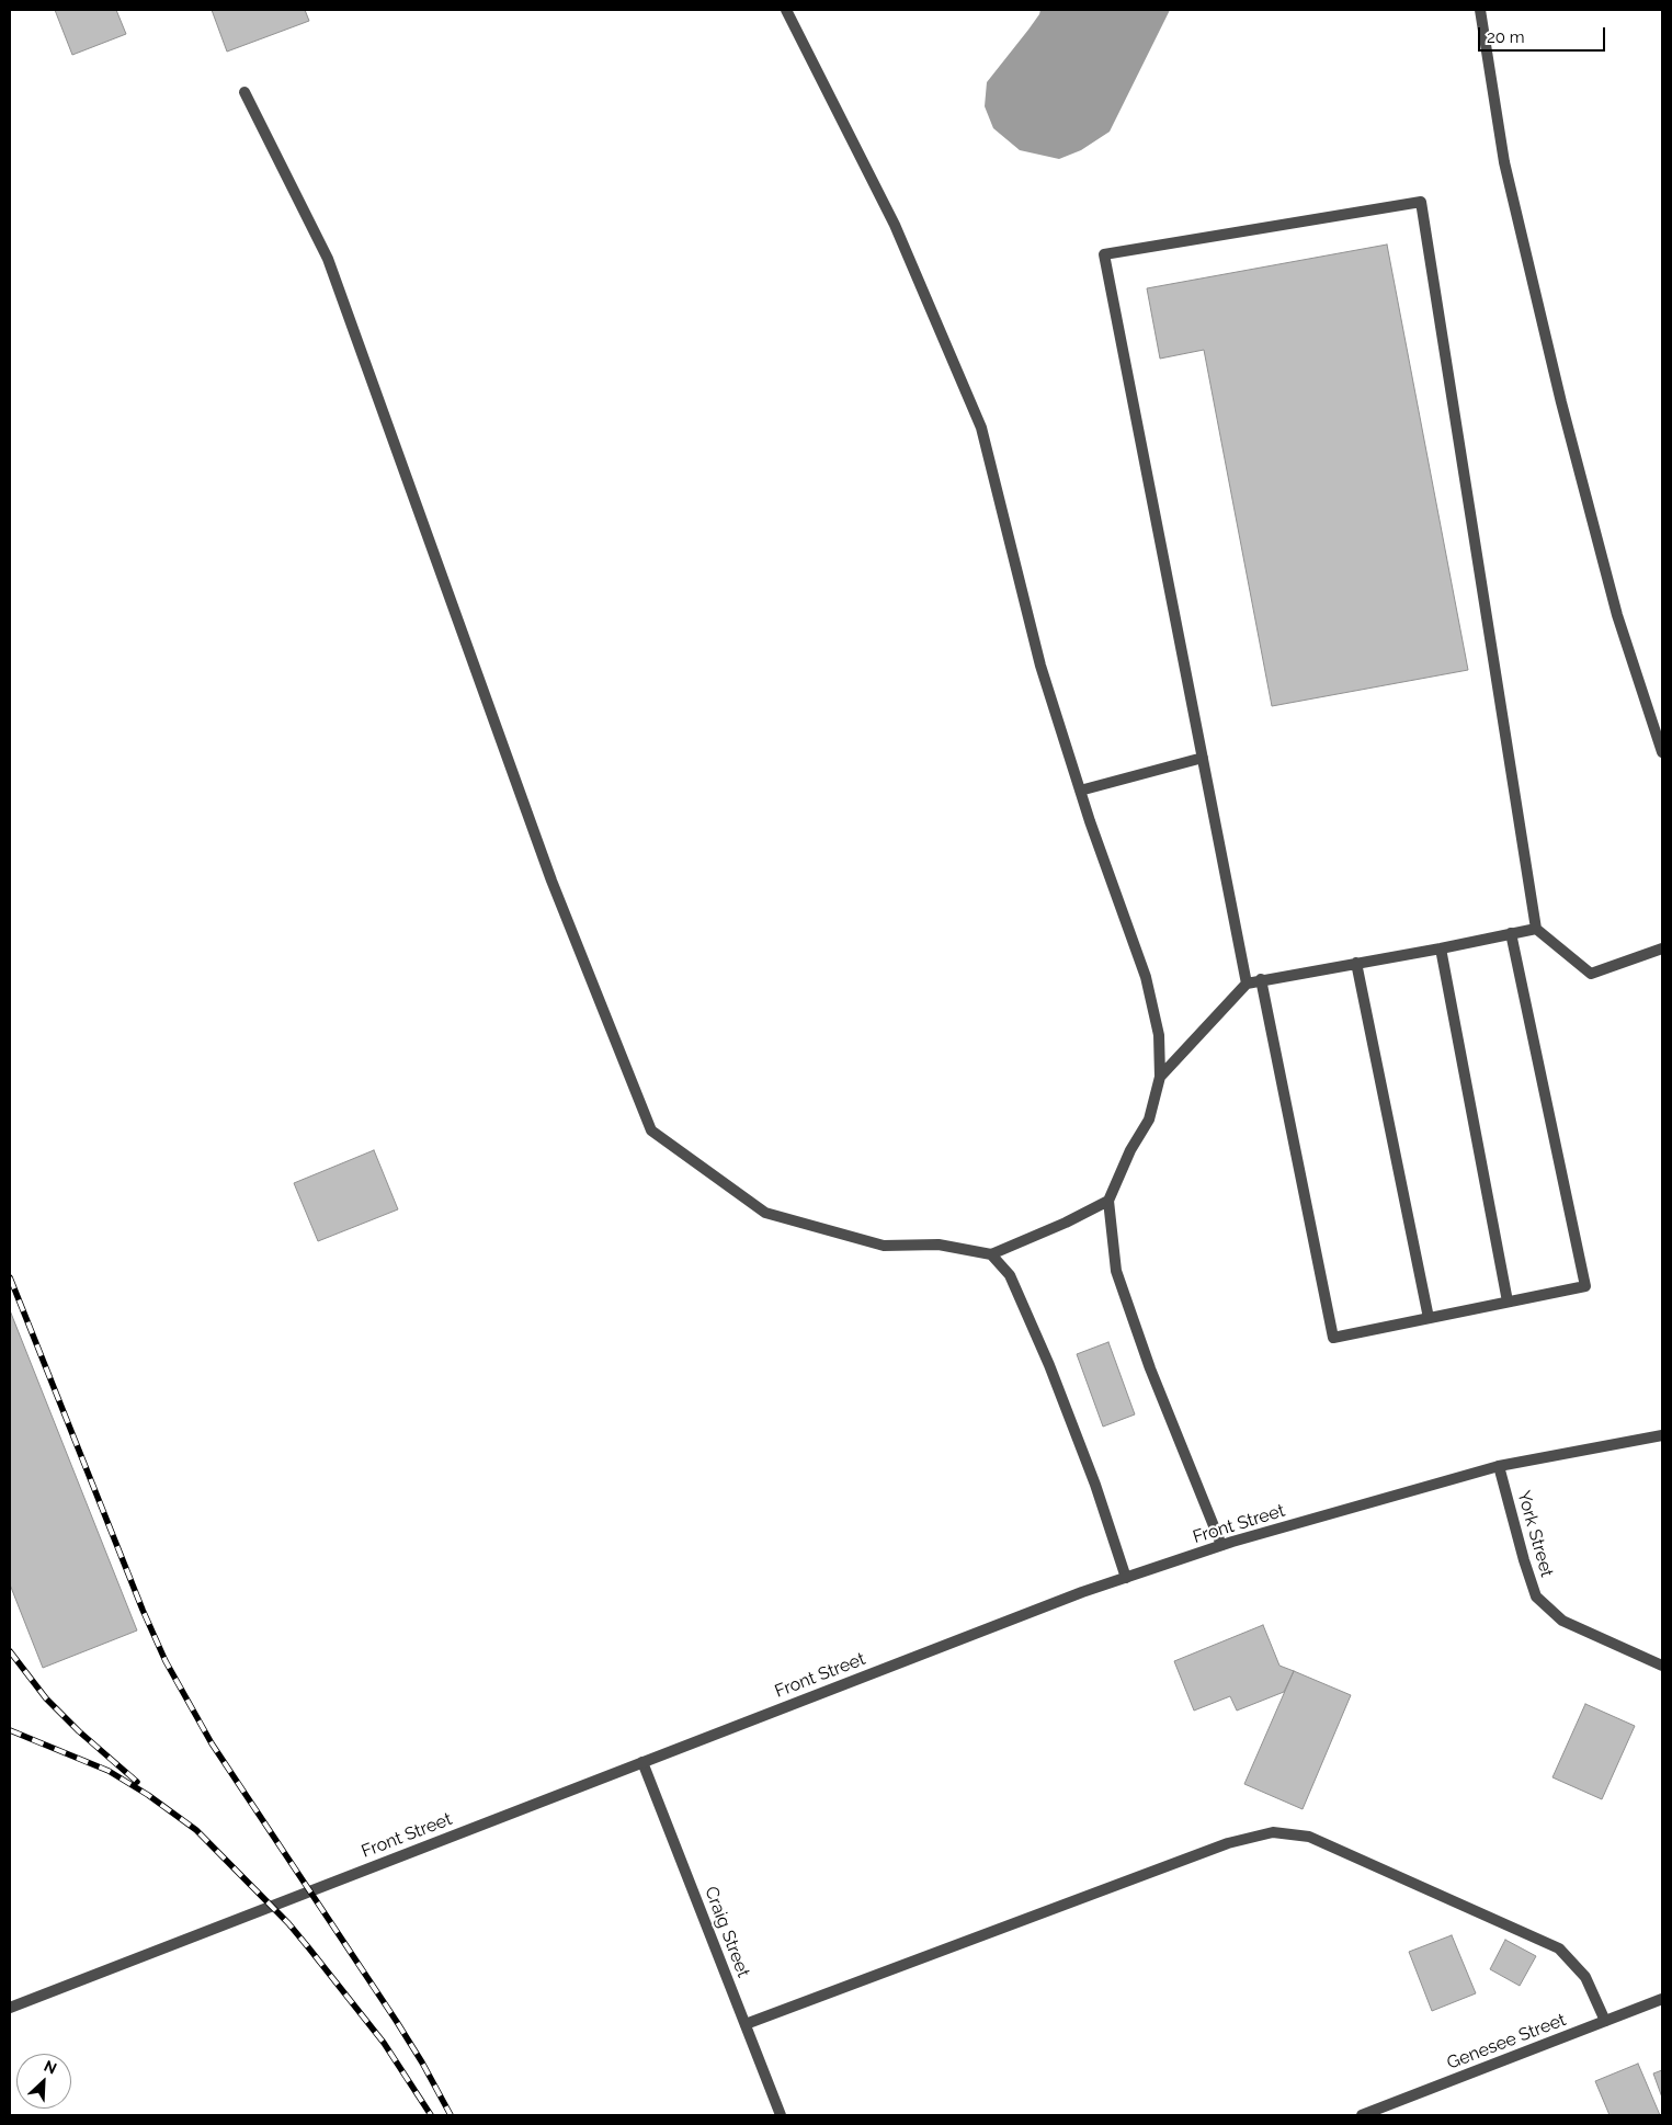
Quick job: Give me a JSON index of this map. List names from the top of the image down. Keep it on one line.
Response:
{"streets":{"street":["Front Street","York Street","Craig Street","Genesee Street"]},"crossings":[["Front Street","York Street"],["Front Street","Craig Street"]],"scale_bar":"20 m","north":"top right"}
